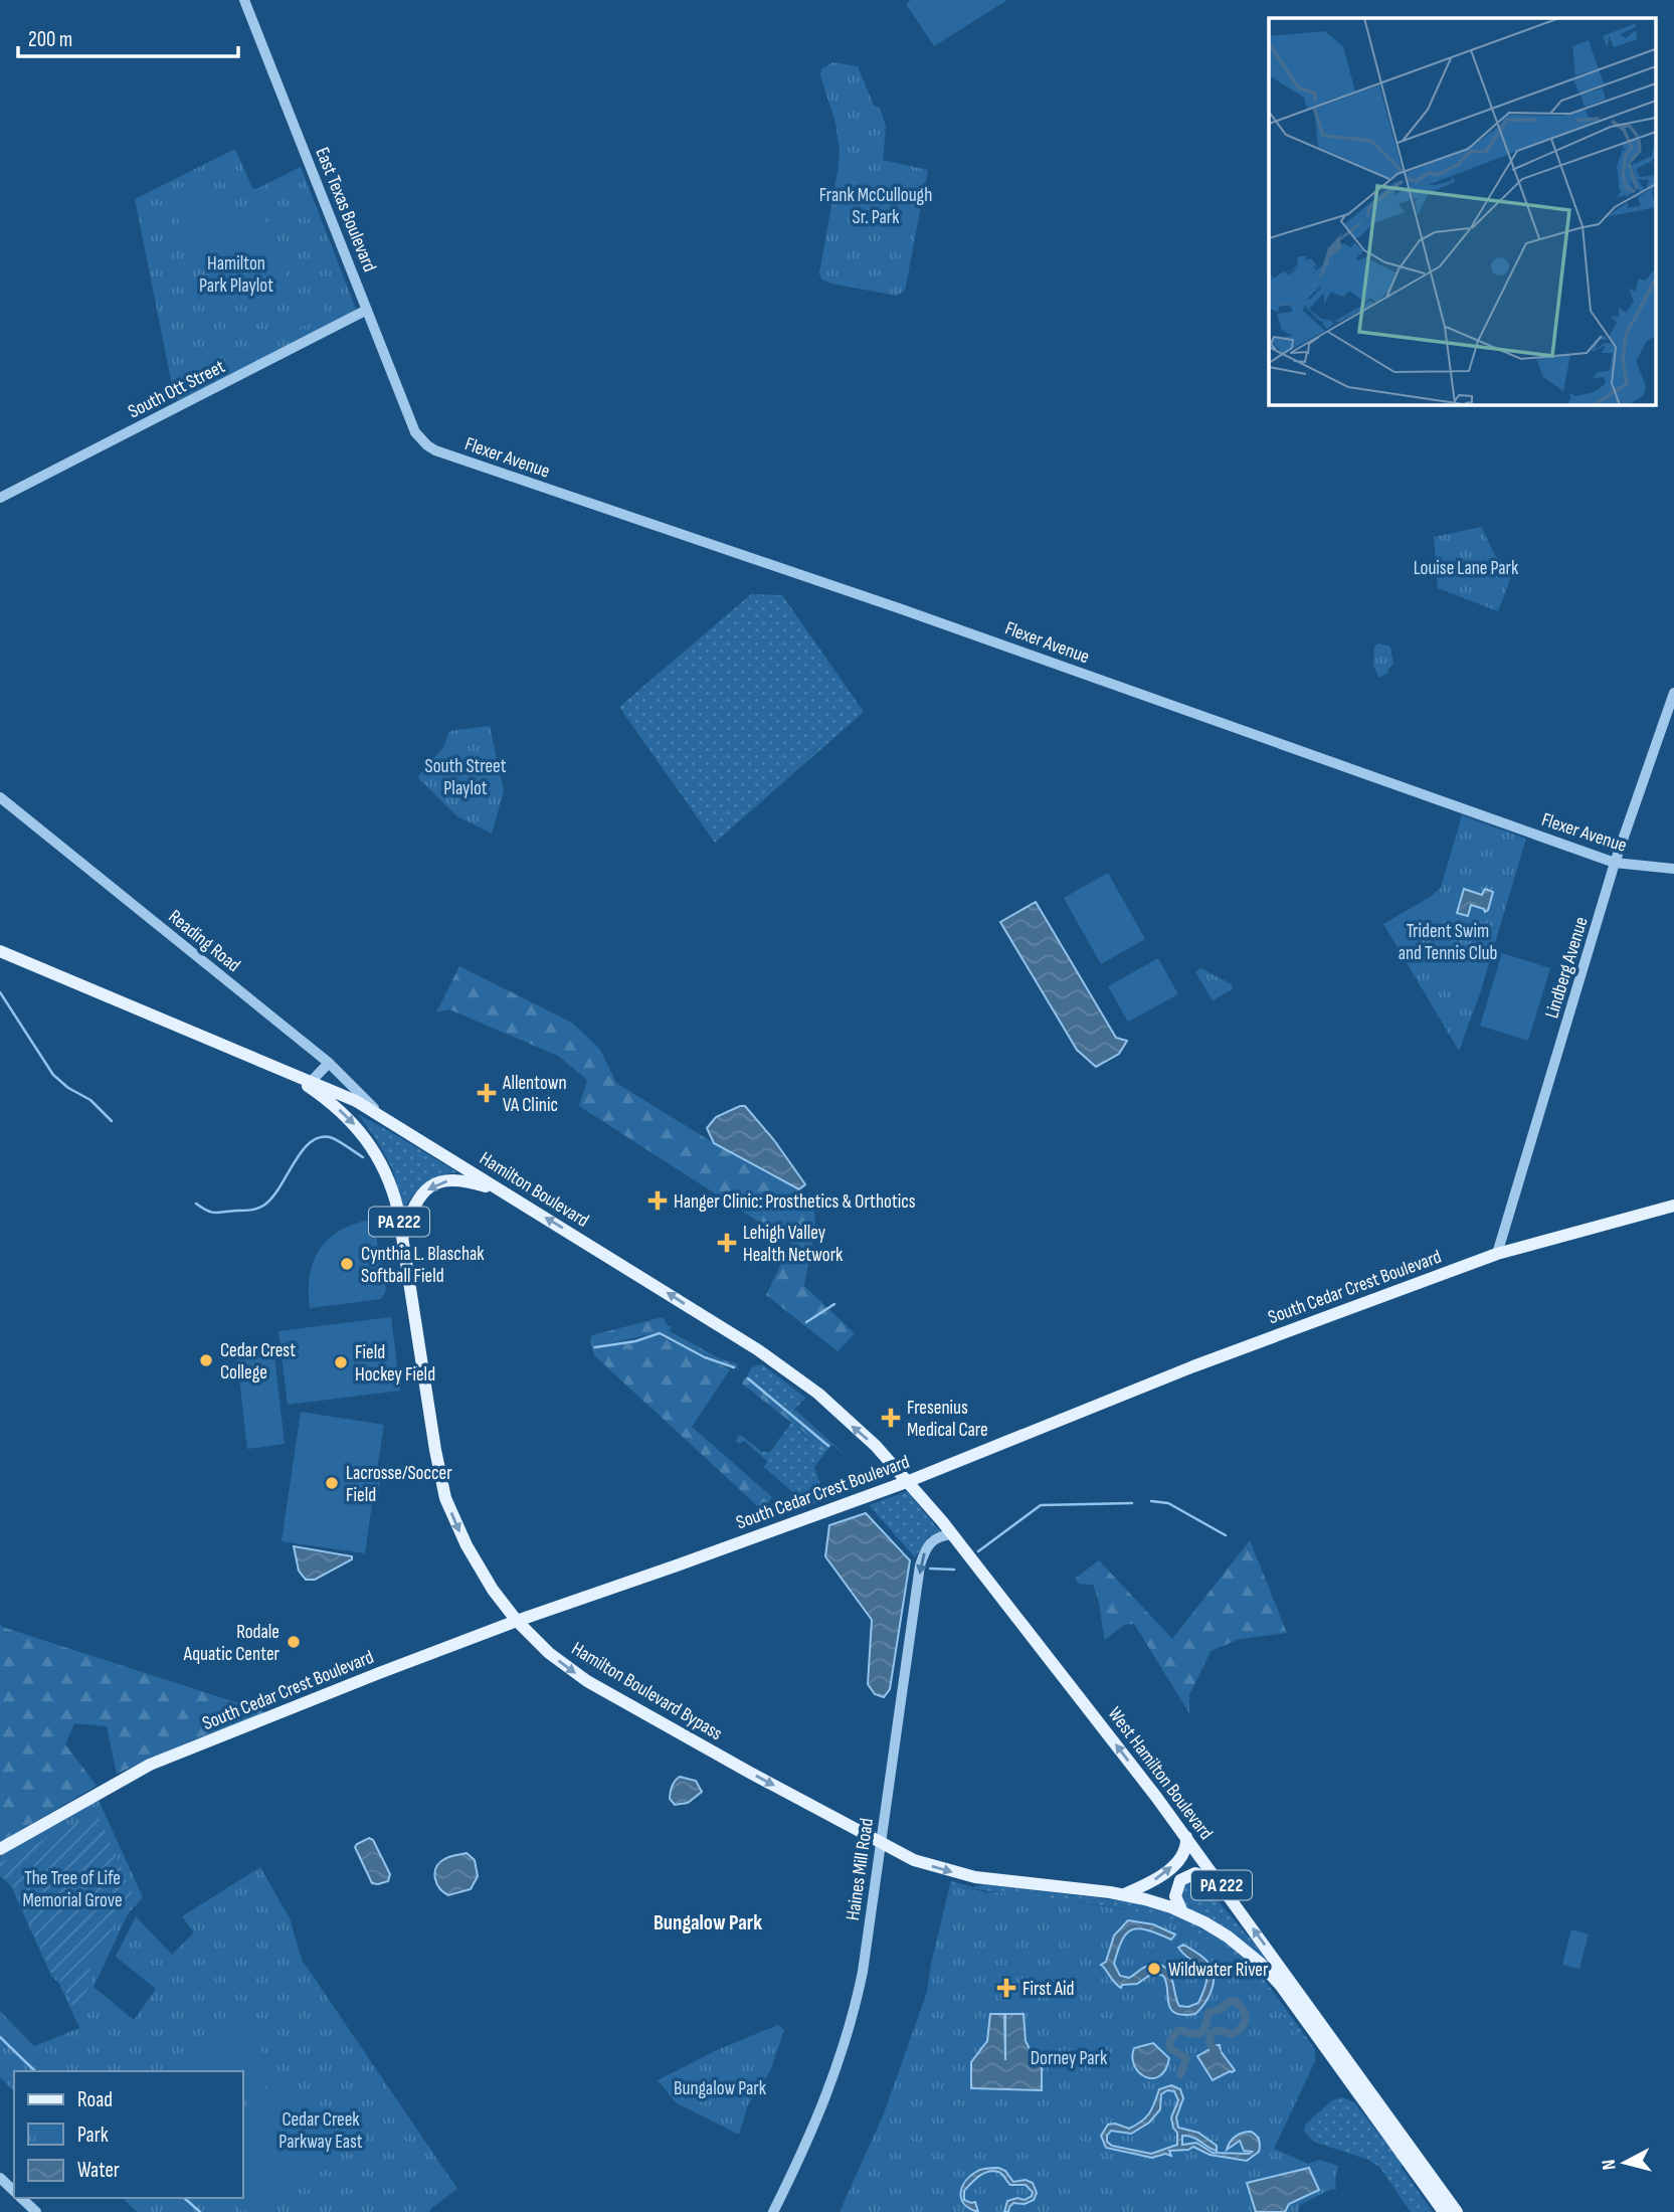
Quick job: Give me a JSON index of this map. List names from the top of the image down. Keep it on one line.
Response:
{"streets":{"main road":["Hamilton Boulevard","PA 222","South Cedar Crest Boulevard","Hamilton Boulevard Bypass","West Hamilton Boulevard"],"street":["East Texas Boulevard","South Ott Street","Flexer Avenue","Reading Road","Lindberg Avenue","Haines Mill Road"]},"crossings":[["East Texas Boulevard","South Ott Street"],["East Texas Boulevard","Flexer Avenue"],["Flexer Avenue","Lindberg Avenue"],["Reading Road","Hamilton Boulevard"],["Lindberg Avenue","South Cedar Crest Boulevard"],["Hamilton Boulevard","South Cedar Crest Boulevard"],["Hamilton Boulevard","Hamilton Boulevard Bypass"],["Hamilton Boulevard","West Hamilton Boulevard"],["Hamilton Boulevard","Haines Mill Road"],["PA 222","Hamilton Boulevard Bypass"],["South Cedar Crest Boulevard","Hamilton Boulevard Bypass"],["Hamilton Boulevard Bypass","Haines Mill Road"]],"one_way":["Hamilton Boulevard","Hamilton Boulevard Bypass","Haines Mill Road"],"districts":["Bungalow Park"],"parks":["Frank McCullough Sr. Park","Hamilton Park Playlot","Louise Lane Park","South Street Playlot","Trident Swim and Tennis Club","The Tree of Life Memorial Grove","Dorney Park","Bungalow Park","Cedar Creek Parkway East"],"places":{"health":["Allentown VA Clinic","Hanger Clinic: Prosthetics & Orthotics","Lehigh Valley Health Network","Fresenius Medical Care","First Aid"],"other":["Cynthia L. Blaschak Softball Field","Cedar Crest College","Field Hockey Field","Lacrosse/Soccer Field","Rodale Aquatic Center","Wildwater River"]},"legend":["Road","Park","Water"],"scale_bar":"200 m","north":"left"}
